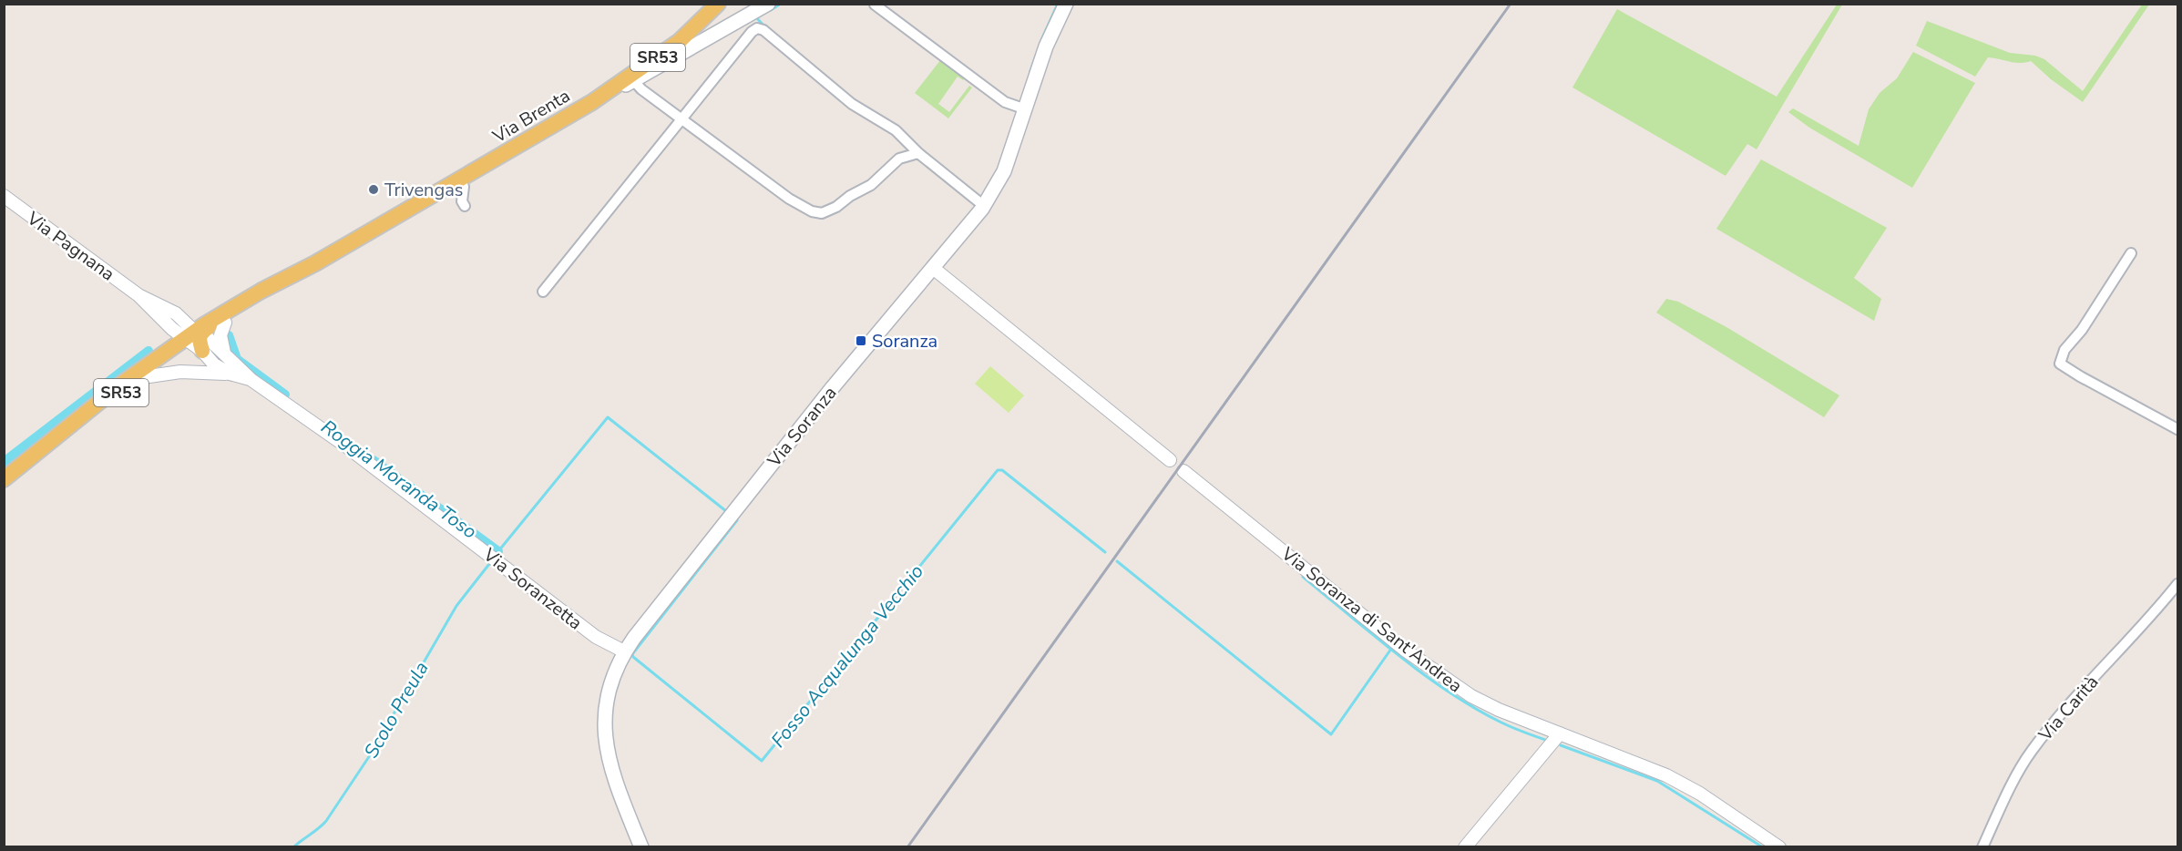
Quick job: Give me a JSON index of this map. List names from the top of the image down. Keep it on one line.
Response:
{"streets":{"main road":["SR53","Via Brenta","Via Soranza"],"street":["Via Pagnana","Via Soranzetta","Via Soranza di Sant'Andrea","Via Carità"]},"crossings":[["SR53","Via Brenta"],["Via Brenta","Via Pagnana"],["Via Brenta","Via Soranzetta"],["Via Pagnana","Via Soranzetta"],["Via Soranza","Via Soranzetta"]],"water":["Roggia Moranda Toso","Fosso Acqualunga Vecchio","Scolo Preula"],"places":{"other":["Trivengas"],"transit":["Soranza"]}}
